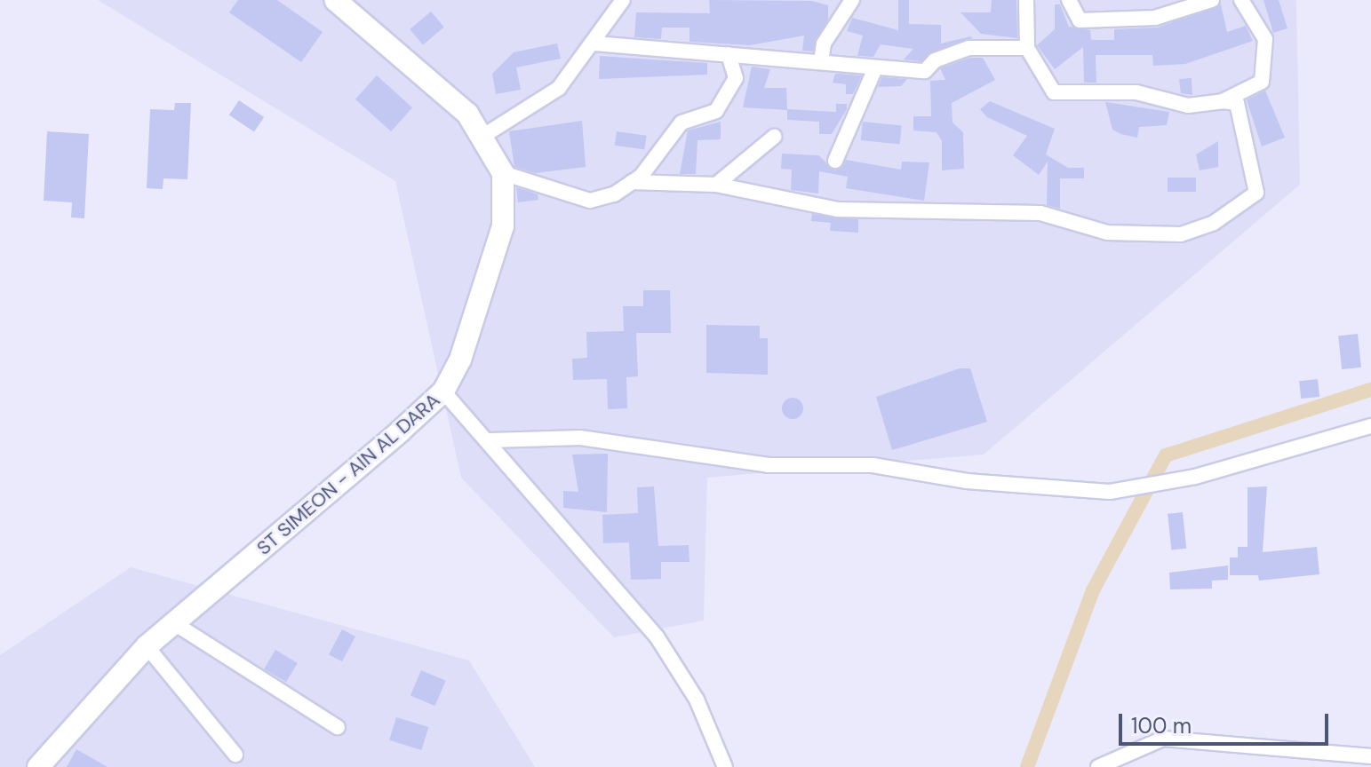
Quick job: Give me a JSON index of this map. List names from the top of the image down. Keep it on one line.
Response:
{"streets":{"main road":["ST SIMEON - AIN AL DARA"]},"scale_bar":"100 m"}
